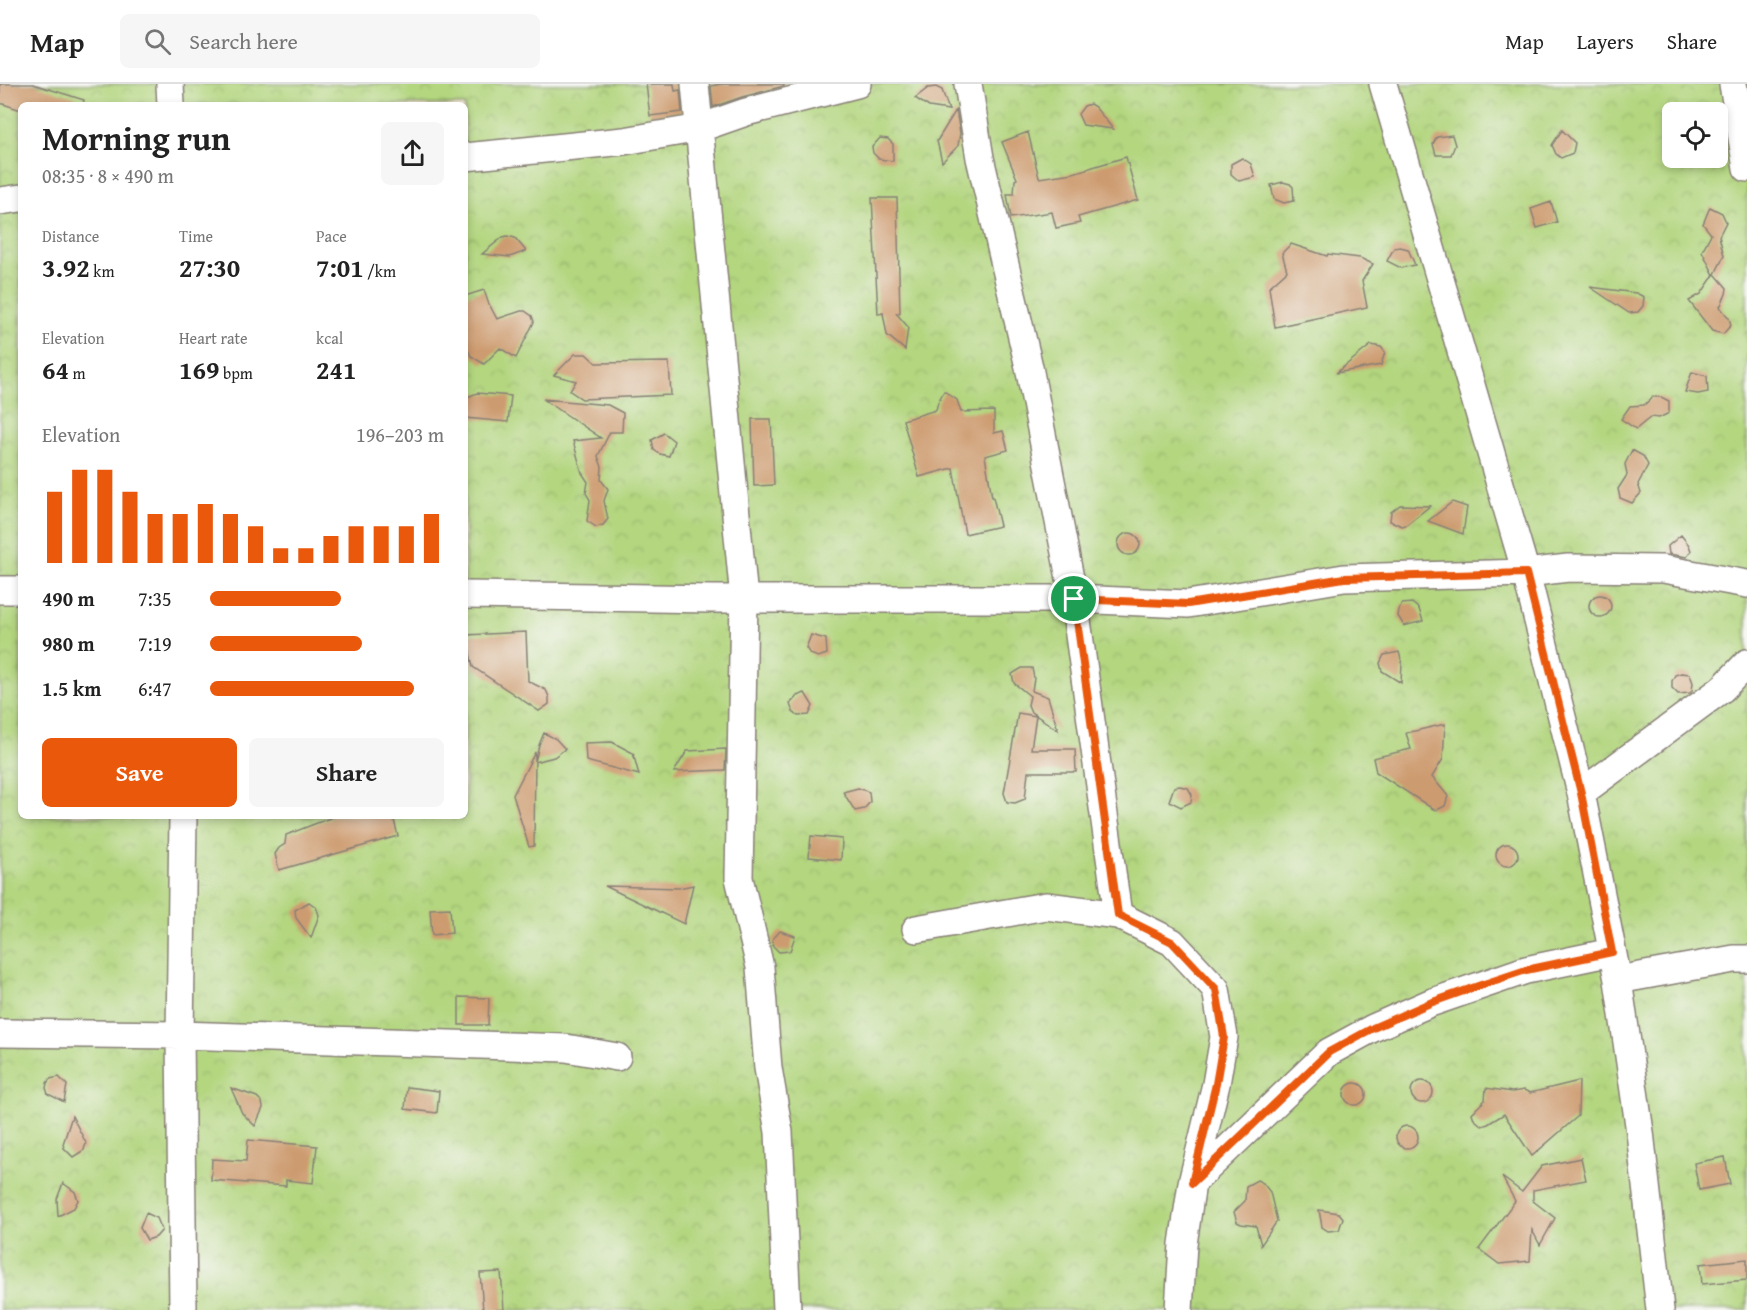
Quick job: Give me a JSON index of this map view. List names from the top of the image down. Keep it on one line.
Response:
{"page":{"header":"Map","search":"Search here","nav":["Map","Layers","Share"],"heading":["Morning run","08:35 · 8 × 490 m"],"stats":[["Distance","3.92 km"],["Time","27:30"],["Pace","7:01 /km"],["Elevation","64 m"],["Heart rate","169 bpm"],["kcal","241"]],"chart":["Elevation","196–203 m"],"list":[{"name":"490 m","note":"7:35"},{"name":"980 m","note":"7:19"},{"name":"1.5 km","note":"6:47"}],"buttons":["Save","Share"]}}
